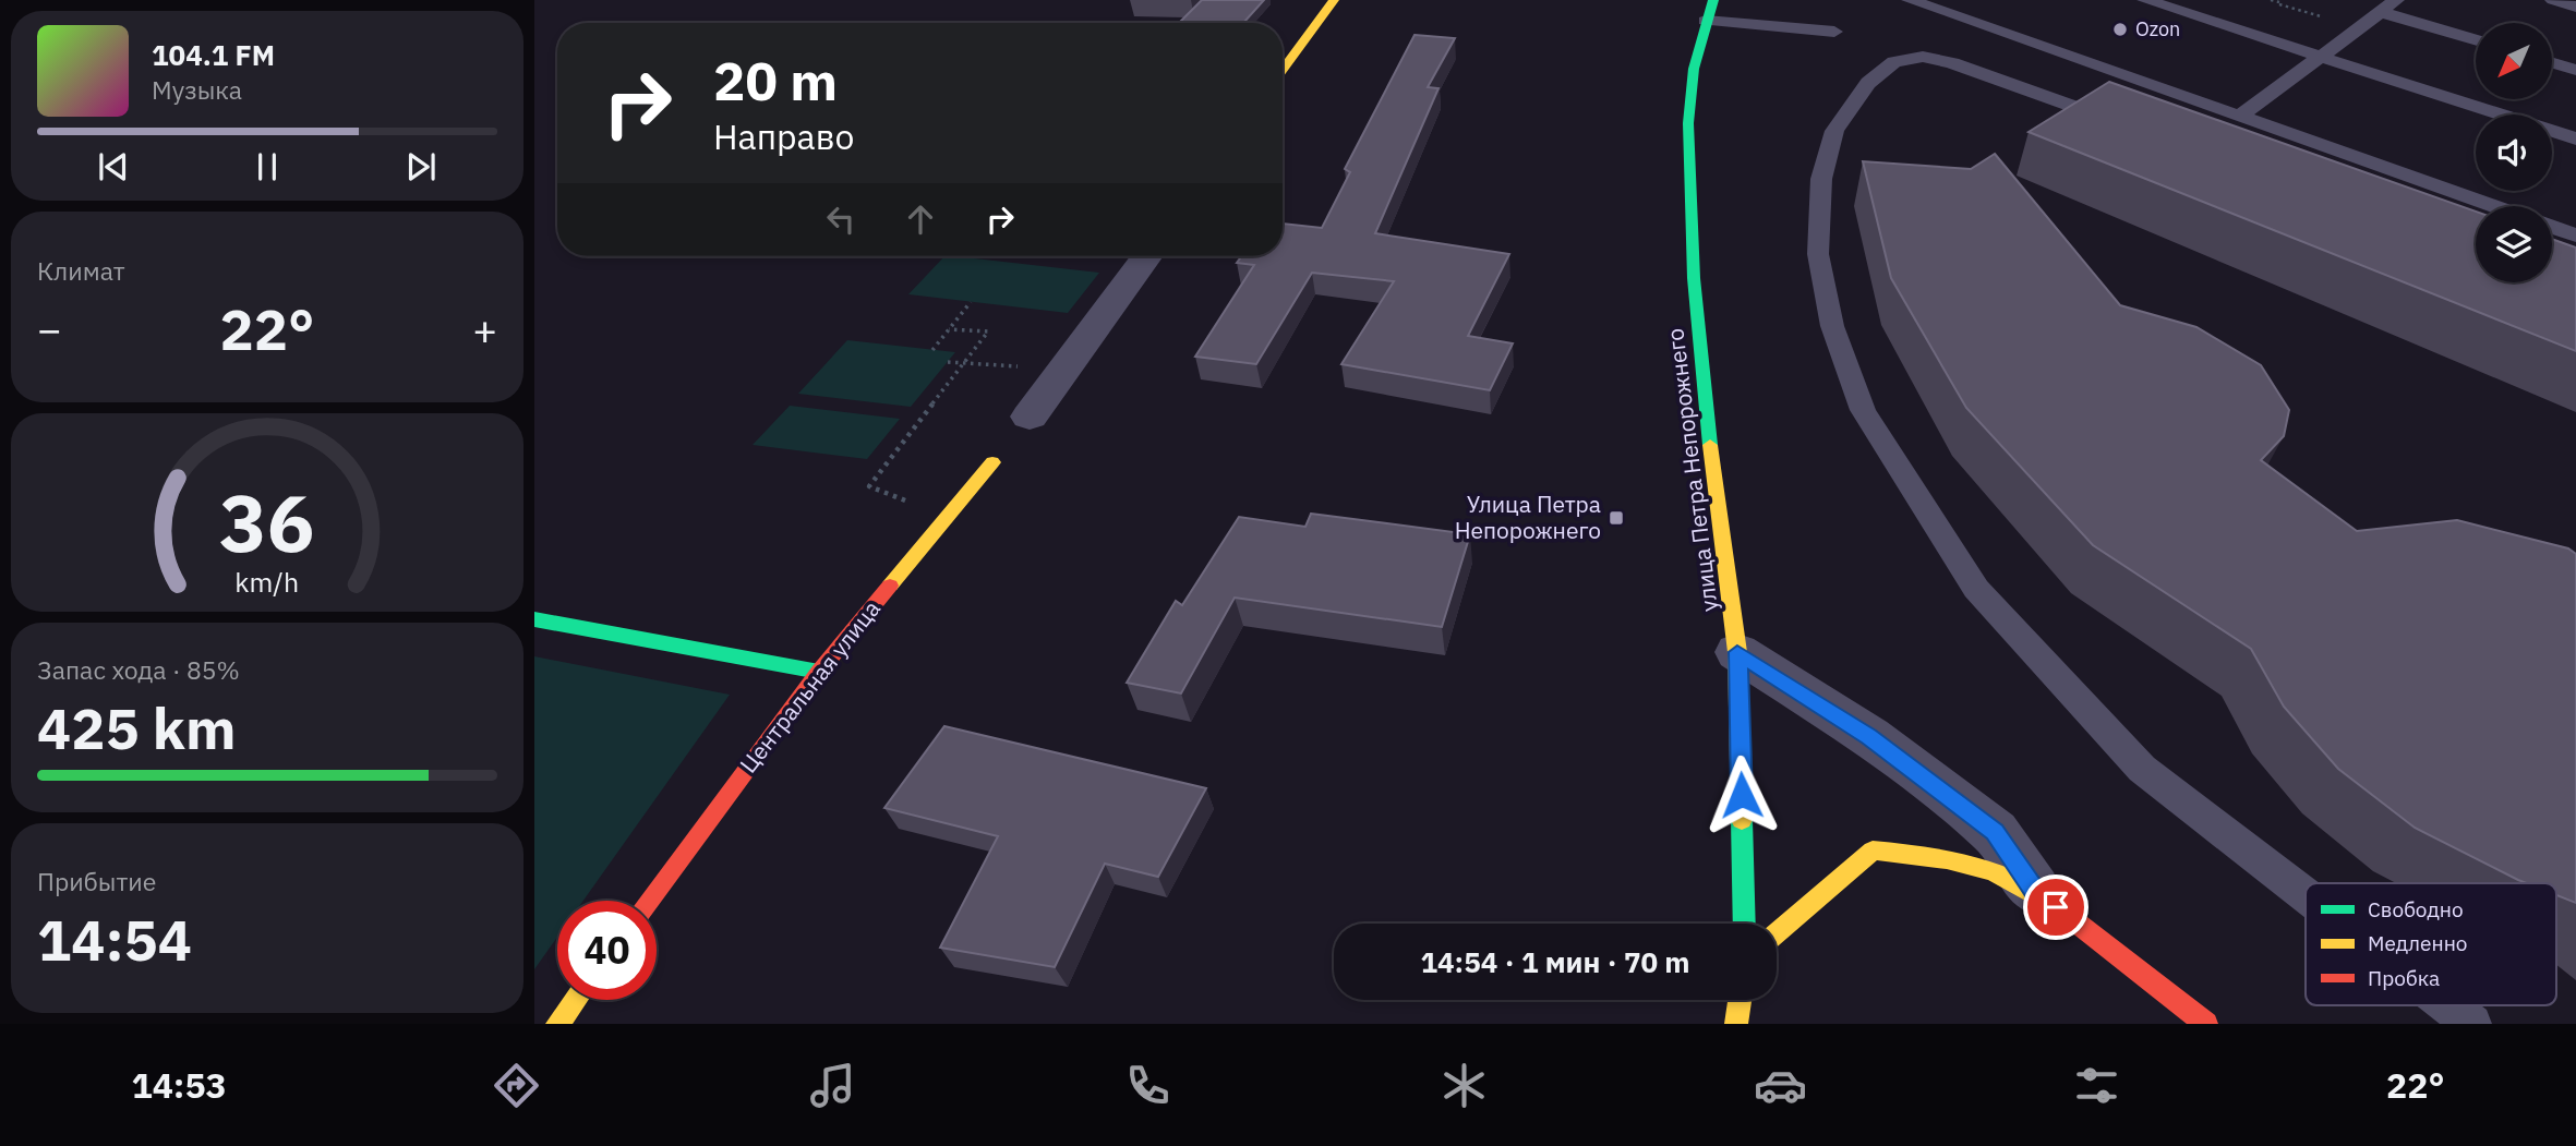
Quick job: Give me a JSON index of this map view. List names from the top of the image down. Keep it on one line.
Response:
{"streets":{"street":["улица Петра Непорожнего","Центральная улица"]},"places":{"other":["Ozon"],"transit":["Улица Петра Непорожнего"]},"legend":["Свободно","Медленно","Пробка"],"north":"bottom left","page":{"turn":["20 m","Направо"],"song":["104.1 FM","Музыка"],"tile":["Климат",["Запас хода · 85%","425 km"],["Прибытие","14:54"]],"heat":["−","22°","+"],"limit":"40","trip":"14:54 · 1 мин · 70 m","tabs":["14:53","22°"],"gauge":["36","km/h"]}}
